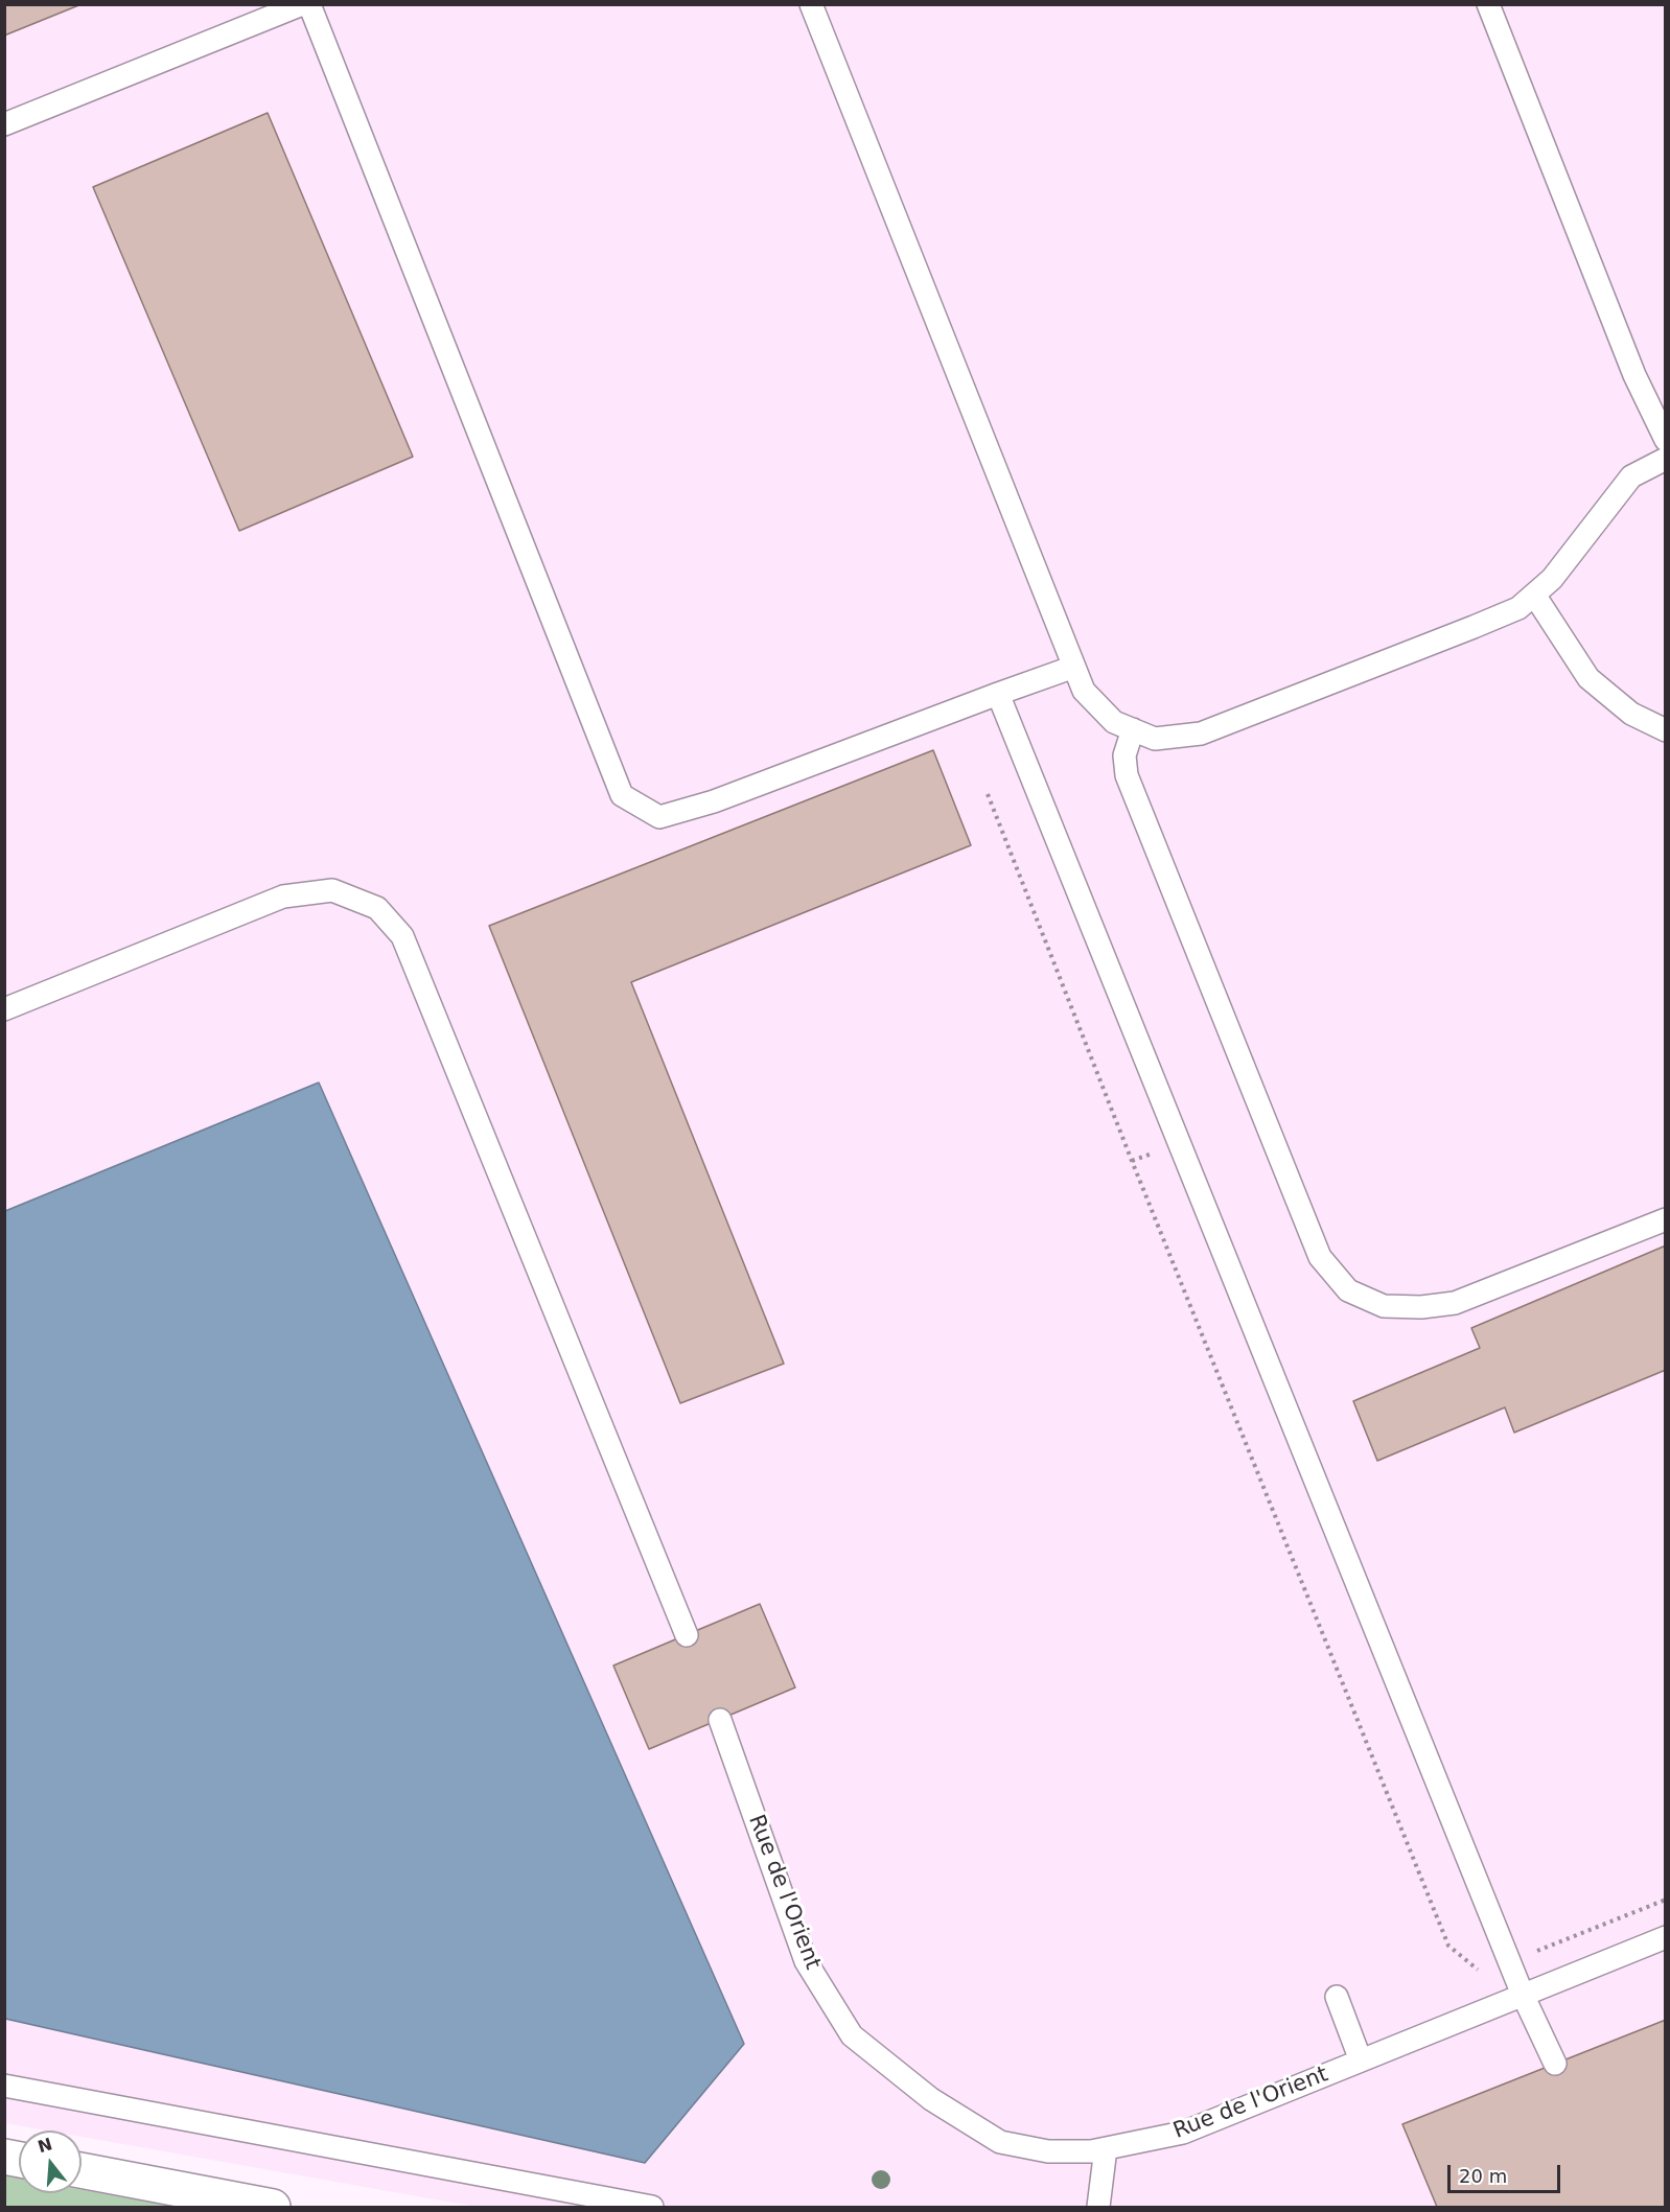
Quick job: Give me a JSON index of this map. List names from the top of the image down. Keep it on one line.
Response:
{"streets":{"lane":["Rue de l'Orient"]},"scale_bar":"20 m","north":"top"}
